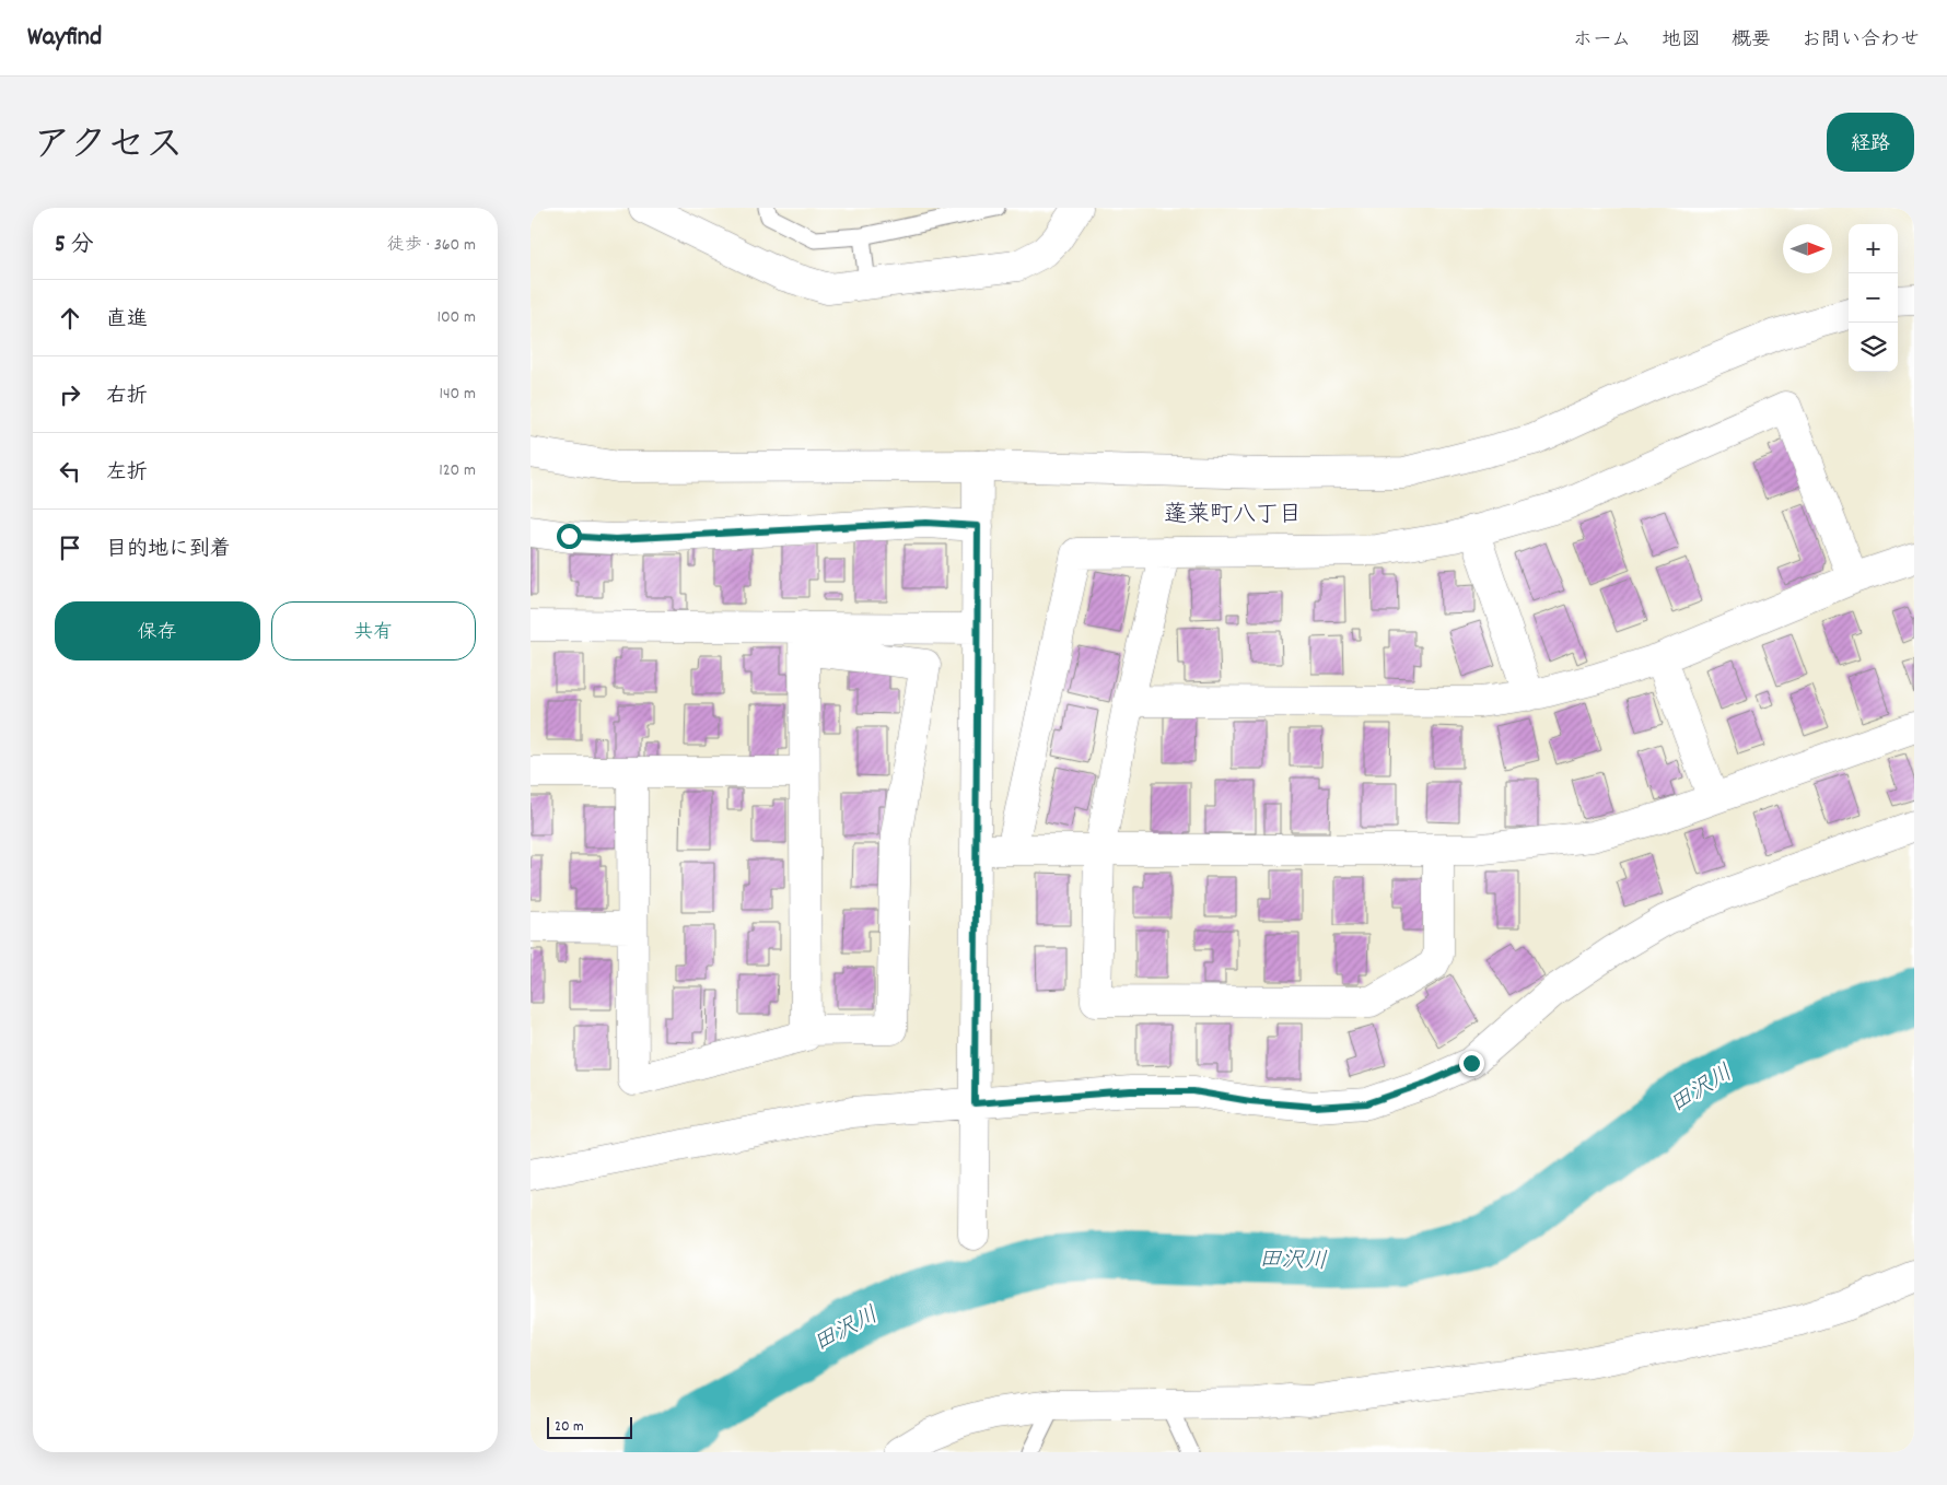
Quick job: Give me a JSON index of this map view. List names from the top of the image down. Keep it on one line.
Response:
{"districts":["蓬莱町八丁目"],"water":["田沢川"],"scale_bar":"20 m","north":"right","page":{"header":"Wayfind","nav":["ホーム","地図","概要","お問い合わせ"],"title":"アクセス","buttons":["経路",["保存","共有"]],"heading":["5 分","徒歩 · 360 m"],"map_buttons":["+","−"],"list":[["直進","100 m"],["右折","140 m"],["左折","120 m"],"目的地に到着"],"scale":"20 m"}}
